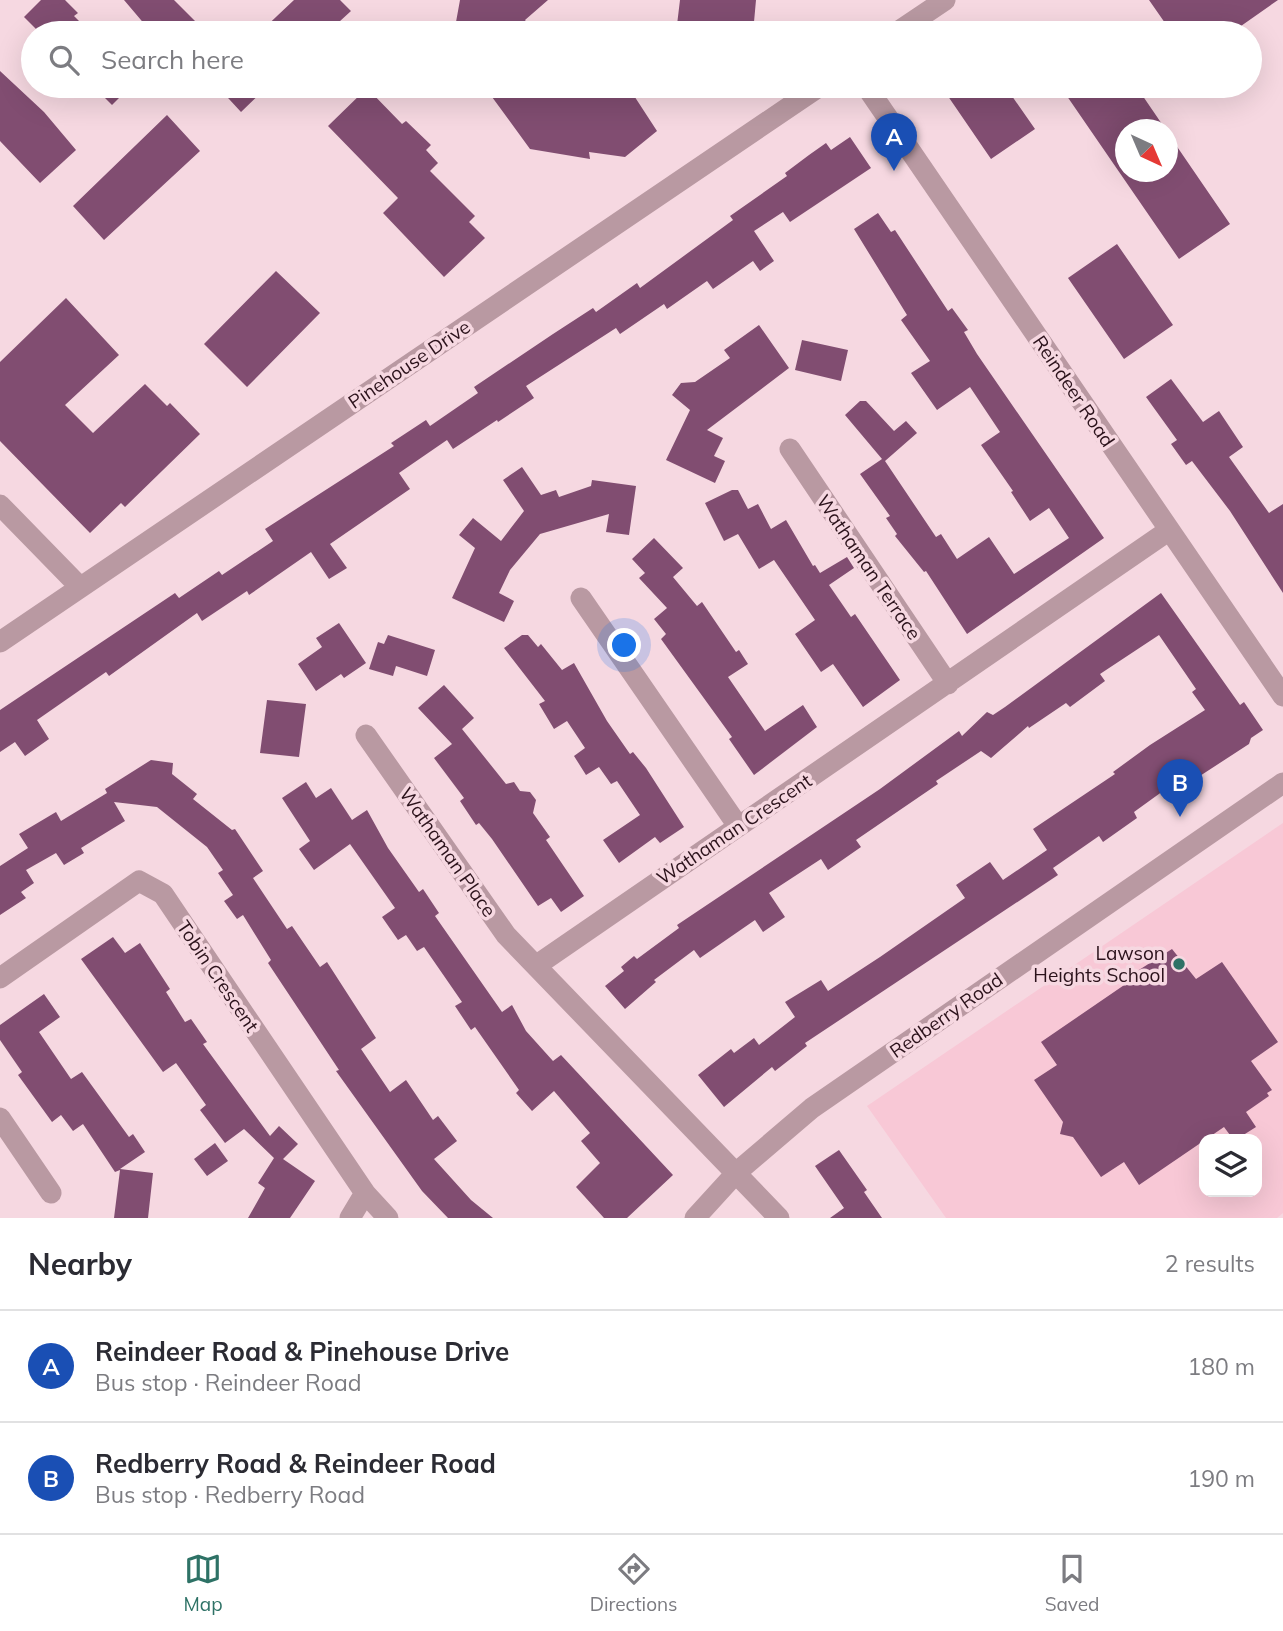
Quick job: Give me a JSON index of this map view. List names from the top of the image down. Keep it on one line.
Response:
{"streets":{"street":["Pinehouse Drive","Reindeer Road","Wathaman Terrace","Wathaman Crescent","Wathaman Place","Tobin Crescent","Redberry Road"]},"crossings":[["Reindeer Road","Wathaman Crescent"],["Wathaman Terrace","Wathaman Crescent"],["Wathaman Crescent","Wathaman Place"]],"places":["Lawson Heights School"],"north":"bottom right","page":{"search":"Search here","pins":["A","B"],"heading":["Nearby","2 results"],"list":[{"mark":"A","name":"Reindeer Road & Pinehouse Drive","note":"Bus stop · Reindeer Road","value":"180 m"},{"mark":"B","name":"Redberry Road & Reindeer Road","note":"Bus stop · Redberry Road","value":"190 m"}],"nav":["Map","Directions","Saved"]}}
